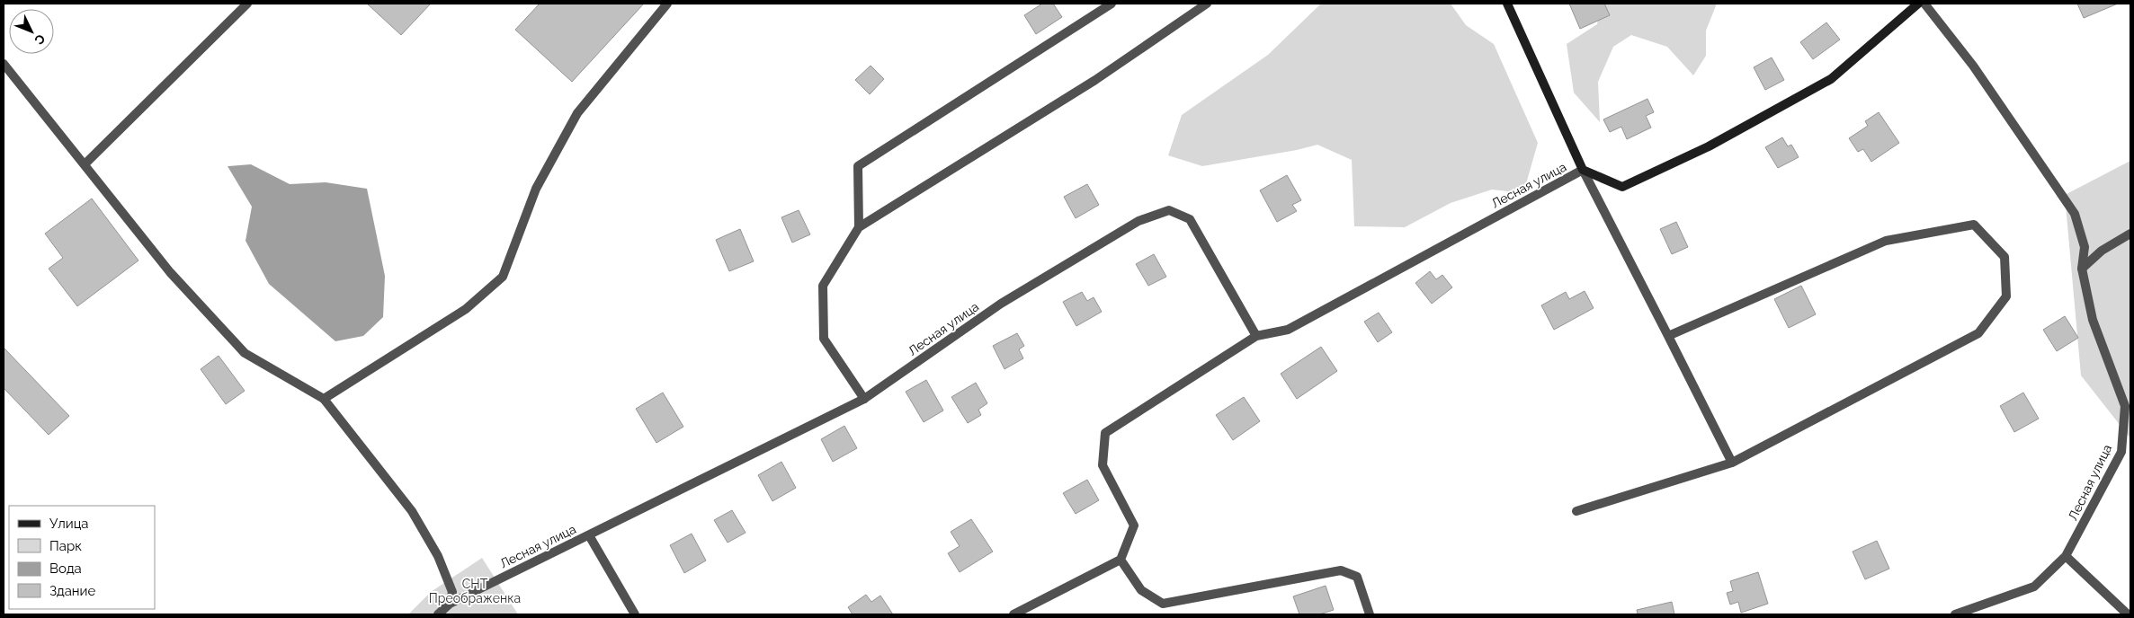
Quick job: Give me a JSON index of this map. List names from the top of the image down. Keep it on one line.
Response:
{"streets":{"street":["Лесная улица"]},"parks":["СНТ Преображенка"],"legend":["Улица","Парк","Вода","Здание"],"north":"bottom right"}
